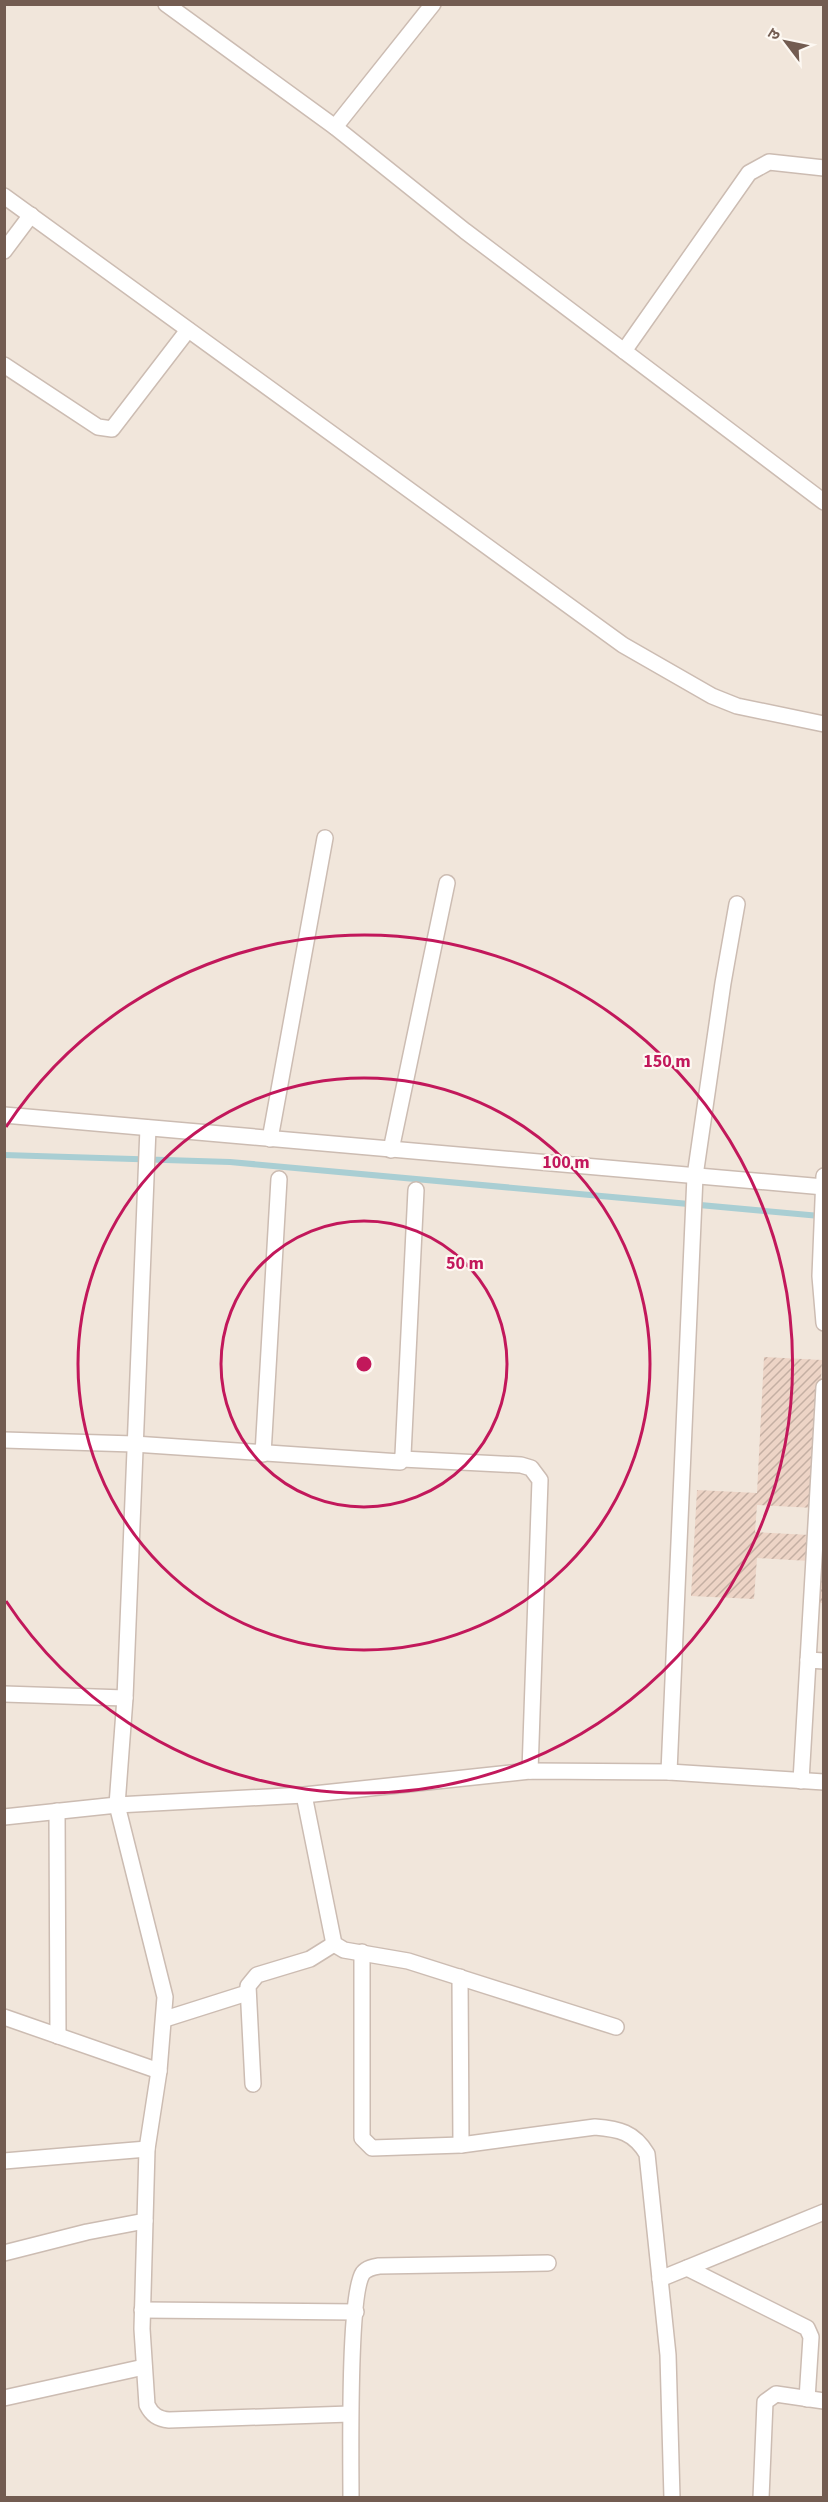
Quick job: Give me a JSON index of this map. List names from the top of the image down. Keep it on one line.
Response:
{"north":"top left","rings":["150 m","100 m","50 m"]}
